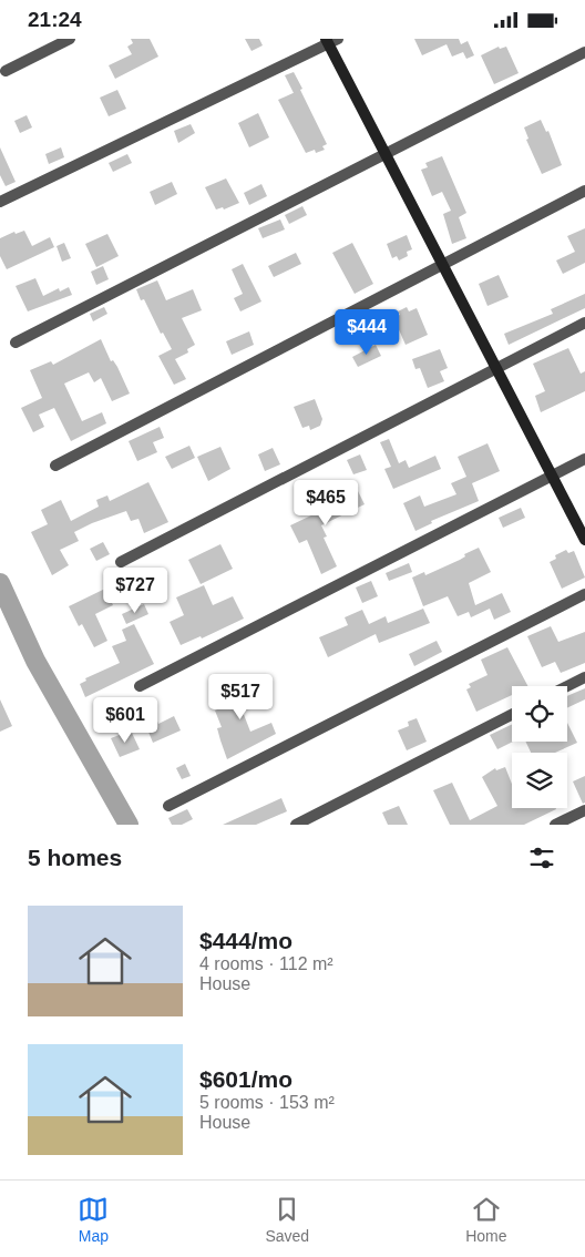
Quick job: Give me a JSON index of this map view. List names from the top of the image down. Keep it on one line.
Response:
{"page":{"status":"21:24","price":["$444","$465","$727","$517","$601"],"heading":"5 homes","list":[{"name":"$444/mo","note":"4 rooms · 112 m² · House"},{"name":"$601/mo","note":"5 rooms · 153 m² · House"}],"tabs":["Map","Saved","Home"]}}
